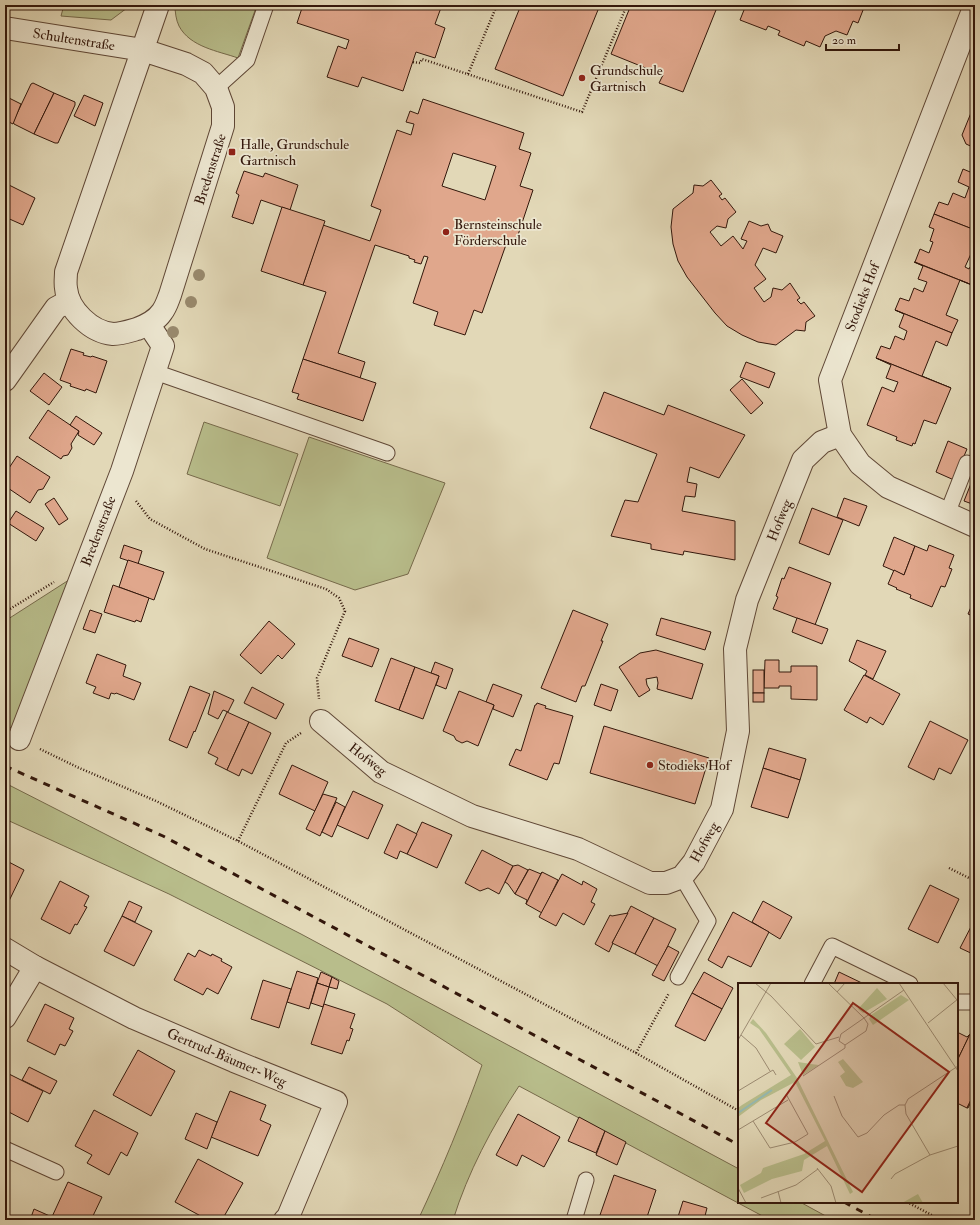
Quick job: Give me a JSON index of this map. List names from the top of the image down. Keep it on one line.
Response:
{"streets":{"street":["Schultenstraße","Bredenstraße","Stodieks Hof","Hofweg","Gertrud-Bäumer-Weg"]},"crossings":[["Schultenstraße","Bredenstraße"],["Stodieks Hof","Hofweg"]],"places":{"other":["Grundschule Gartnisch","Bernsteinschule Förderschule","Stodieks Hof"],"transit":["Halle, Grundschule Gartnisch"]},"scale_bar":"20 m"}
